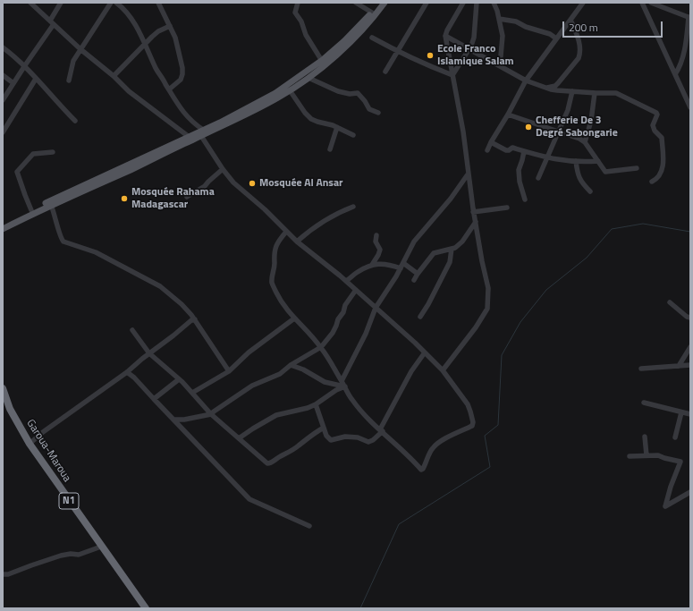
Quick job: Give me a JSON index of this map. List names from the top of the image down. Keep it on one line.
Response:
{"streets":{"highway":["Garoua-Maroua","N1"]},"places":["Ecole Franco Islamique Salam","Chefferie De 3 Degré Sabongarie","Mosquée Al Ansar","Mosquée Rahama Madagascar"],"scale_bar":"200 m"}
